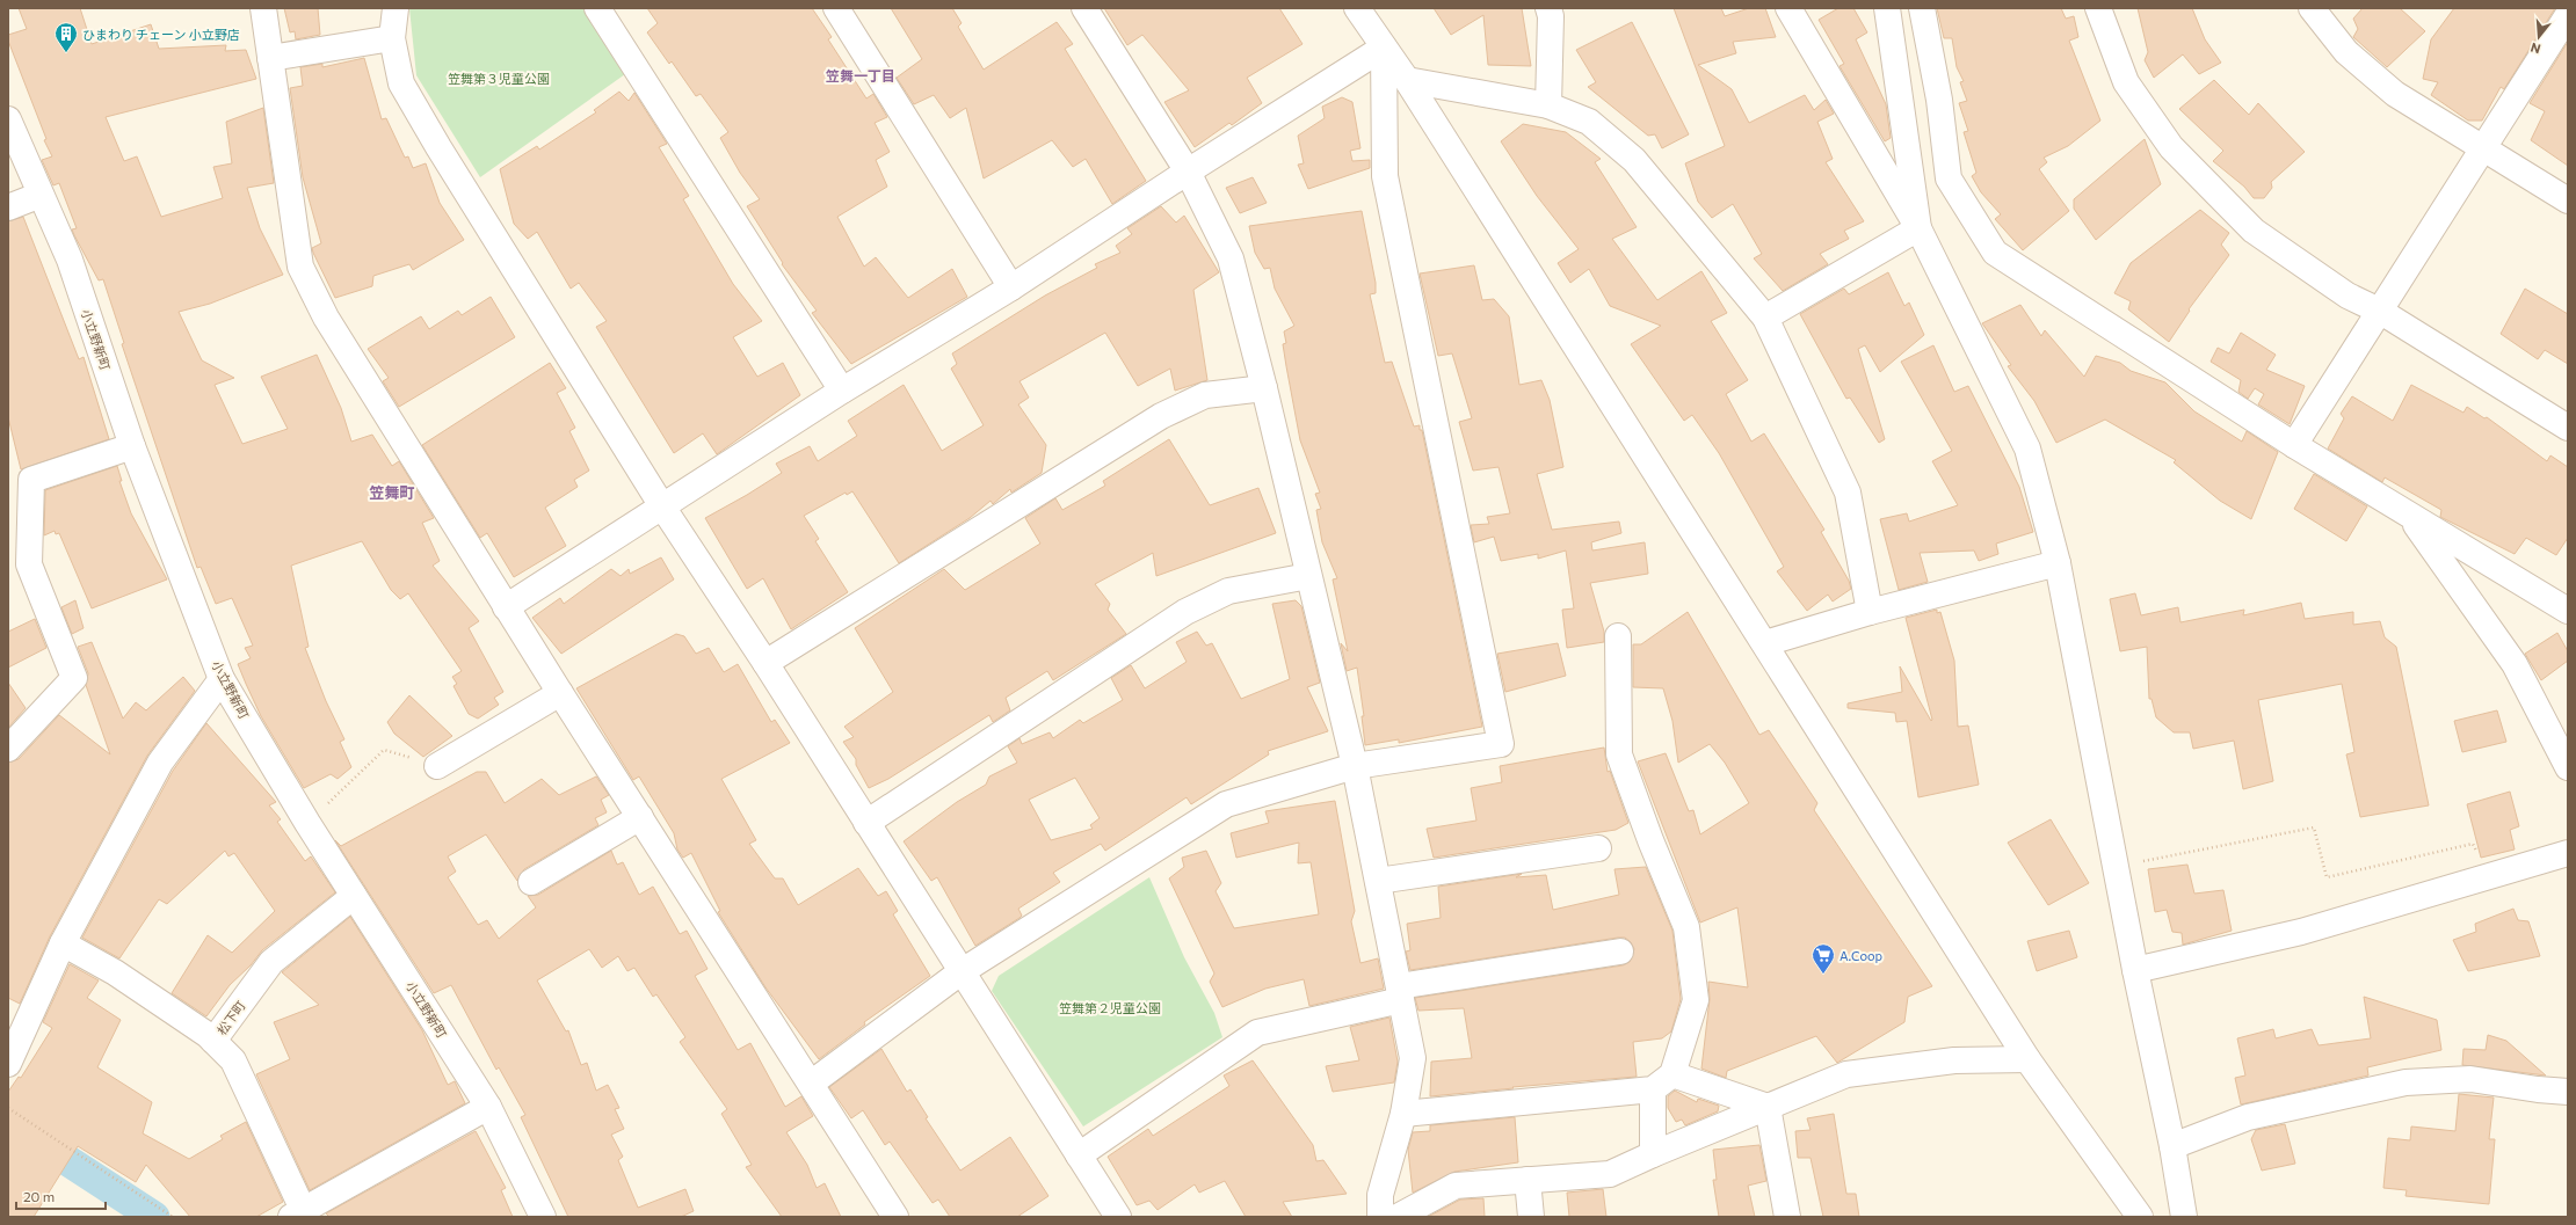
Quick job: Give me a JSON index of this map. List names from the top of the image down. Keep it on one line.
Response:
{"streets":{"street":["小立野新町","松下町"]},"crossings":[["小立野新町","松下町"]],"districts":["笠舞一丁目","笠舞町"],"parks":["笠舞第３児童公園","笠舞第２児童公園"],"places":{"building":["ひまわり チェーン 小立野店"],"supermarket":["A.Coop"]},"scale_bar":"20 m","north":"bottom"}
